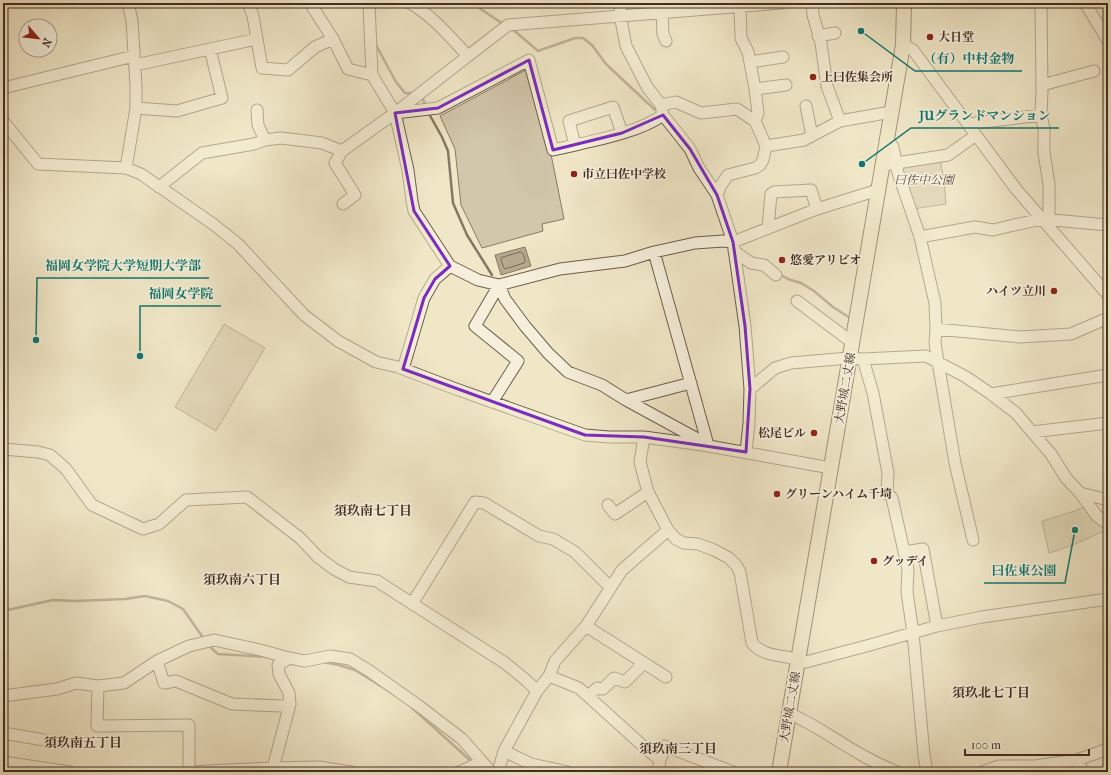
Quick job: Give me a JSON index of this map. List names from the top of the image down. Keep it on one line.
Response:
{"streets":{"main road":["大野城二丈線"]},"districts":["須玖南七丁目","須玖南六丁目","須玖北七丁目","須玖南五丁目","須玖南三丁目"],"parks":["曰佐中公園"],"places":["（有）中村金物","大日堂","上曰佐集会所","JUグランドマンション","市立曰佐中学校","悠愛アリビオ","ハイツ立川","福岡女学院大学短期大学部","福岡女学院","松尾ビル","グリーンハイム千埼","曰佐東公園","グッデイ"],"scale_bar":"100 m","north":"bottom right"}
